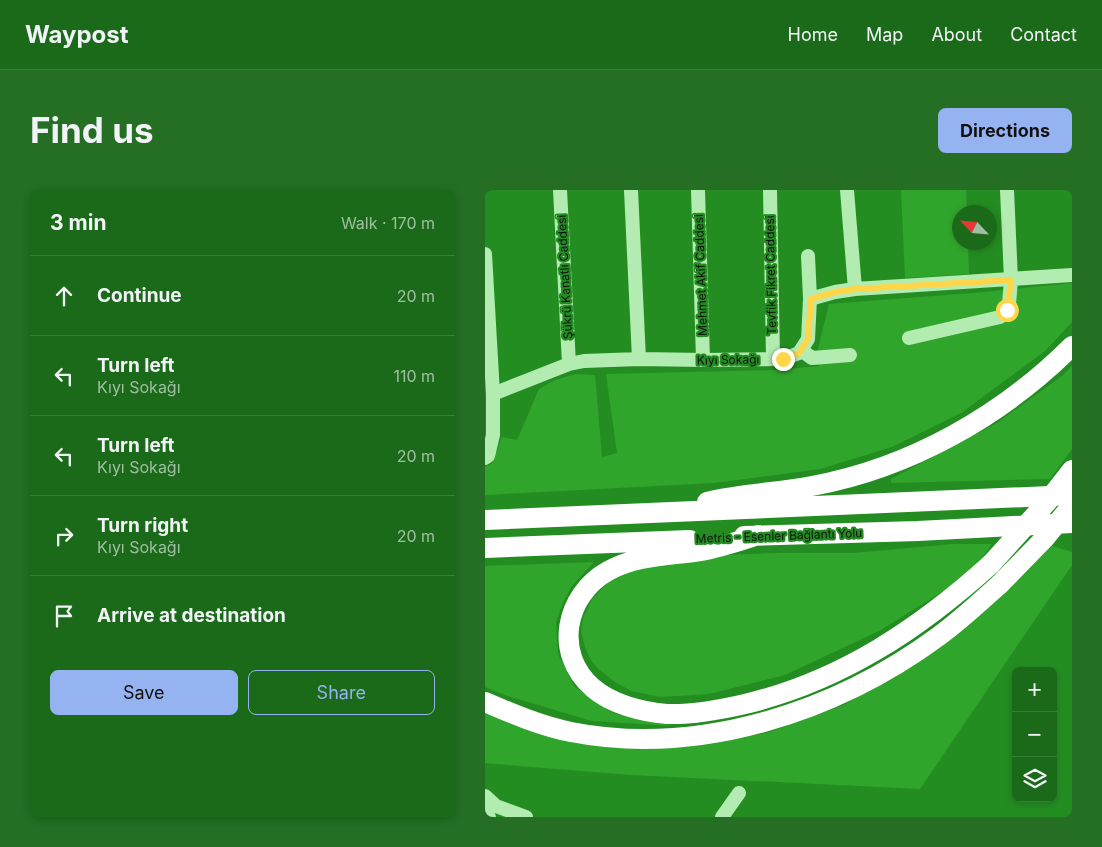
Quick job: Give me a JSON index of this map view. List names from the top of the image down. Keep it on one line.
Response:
{"streets":{"highway":["Metris - Esenler Bağlantı Yolu"],"street":["Mehmet Akif Caddesi","Tevfik Fikret Caddesi","Şükrü Kanatlı Caddesi","Kıyı Sokağı"]},"crossings":[["Mehmet Akif Caddesi","Kıyı Sokağı"],["Tevfik Fikret Caddesi","Kıyı Sokağı"],["Şükrü Kanatlı Caddesi","Kıyı Sokağı"]],"north":"top left","page":{"header":"Waypost","nav":["Home","Map","About","Contact"],"buttons":["Directions",["Save","Share"]],"title":"Find us","heading":["3 min","Walk · 170 m"],"list":[["Continue","20 m"],["Turn left","Kıyı Sokağı","110 m"],["Turn left","Kıyı Sokağı","20 m"],["Turn right","Kıyı Sokağı","20 m"],"Arrive at destination"],"map_buttons":["+","−"]}}
